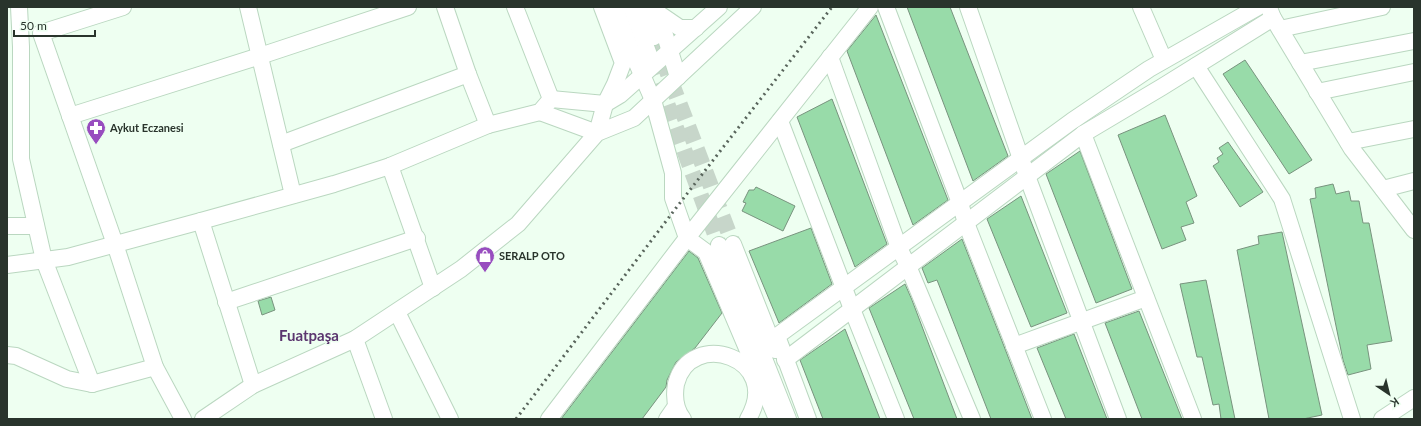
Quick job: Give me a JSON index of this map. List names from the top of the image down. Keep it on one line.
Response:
{"districts":["Fuatpaşa"],"places":{"pharmacy":["Aykut Eczanesi"],"shop":["SERALP OTO"]},"scale_bar":"50 m","north":"bottom right"}
